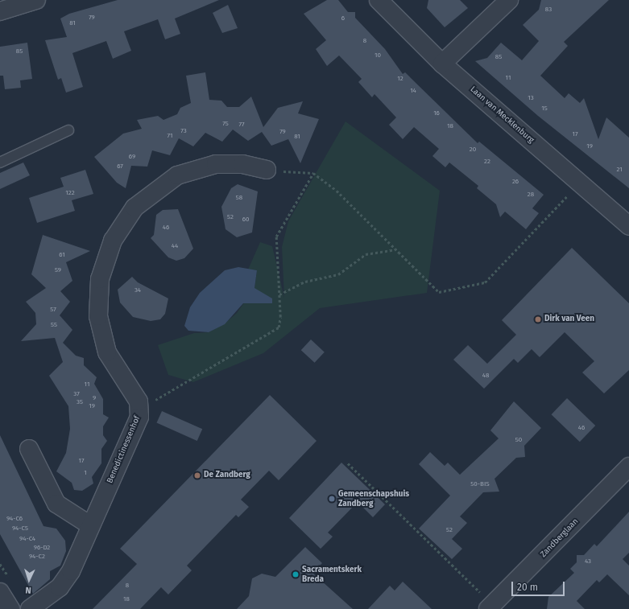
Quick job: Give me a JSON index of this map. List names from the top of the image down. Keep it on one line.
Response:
{"streets":{"street":["Laan van Mecklenburg","Benedictinessenhof","Zandberglaan"]},"places":["Dirk van Veen","De Zandberg","Gemeenschapshuis Zandberg","Sacramentskerk Breda"],"house_numbers":["83","79","6","81","8","85","10","85","11","12","14","13","15","16","75","77","18","73","79","17","71","81","19","20","69","22","67","21","26","122","28","58","52","60","46","44","61","59","34","57","55","48","11","37","9","35","19","46","50","17","1","50-BIS","94-C6","94-C5","52","94-C4","96-D2","94-C2","43","8","18"],"scale_bar":"20 m","north":"bottom"}
